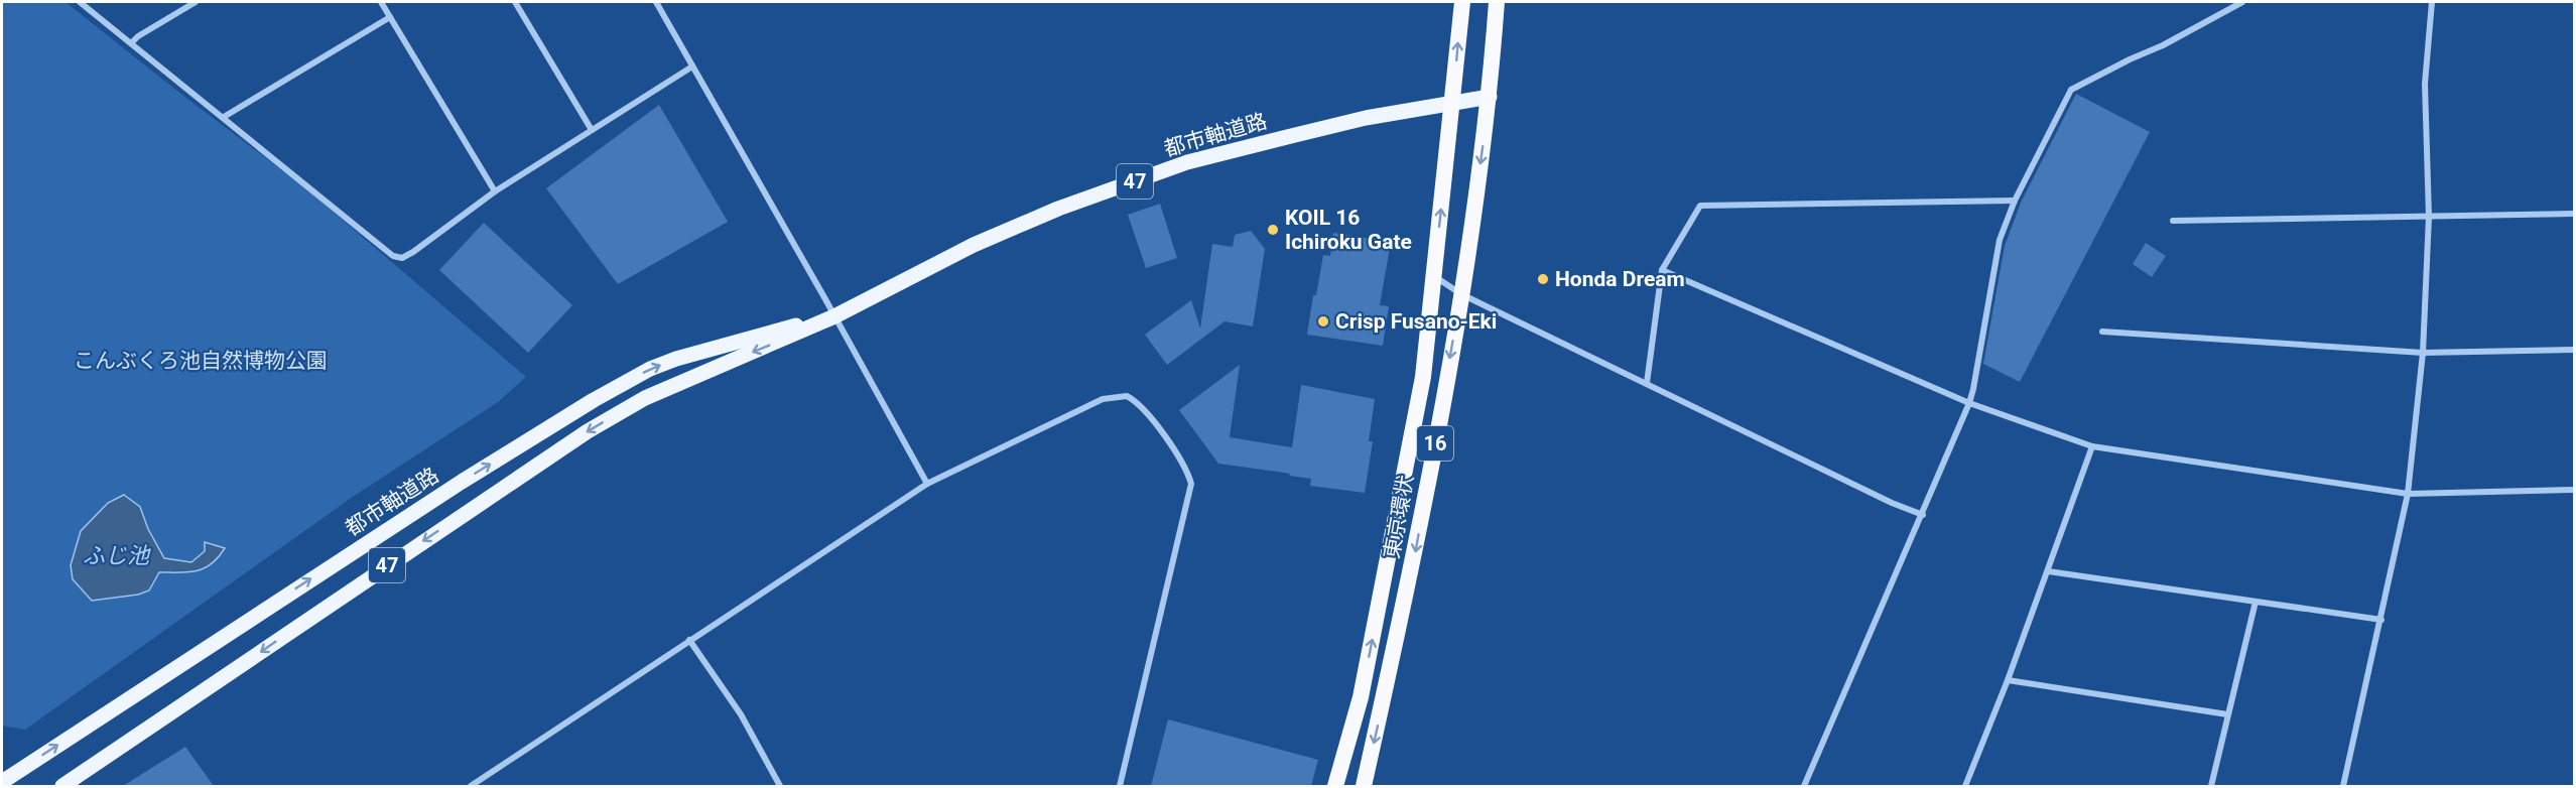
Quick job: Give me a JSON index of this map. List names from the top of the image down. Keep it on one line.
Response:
{"streets":{"highway":["16","東京環状"],"main road":["都市軸道路","47"]},"crossings":[["都市軸道路","東京環状"]],"water":["ふじ池"],"parks":["こんぶくろ池自然博物公園"],"places":["KOIL 16 Ichiroku Gate","Honda Dream","Crisp Fusano-Eki"]}
